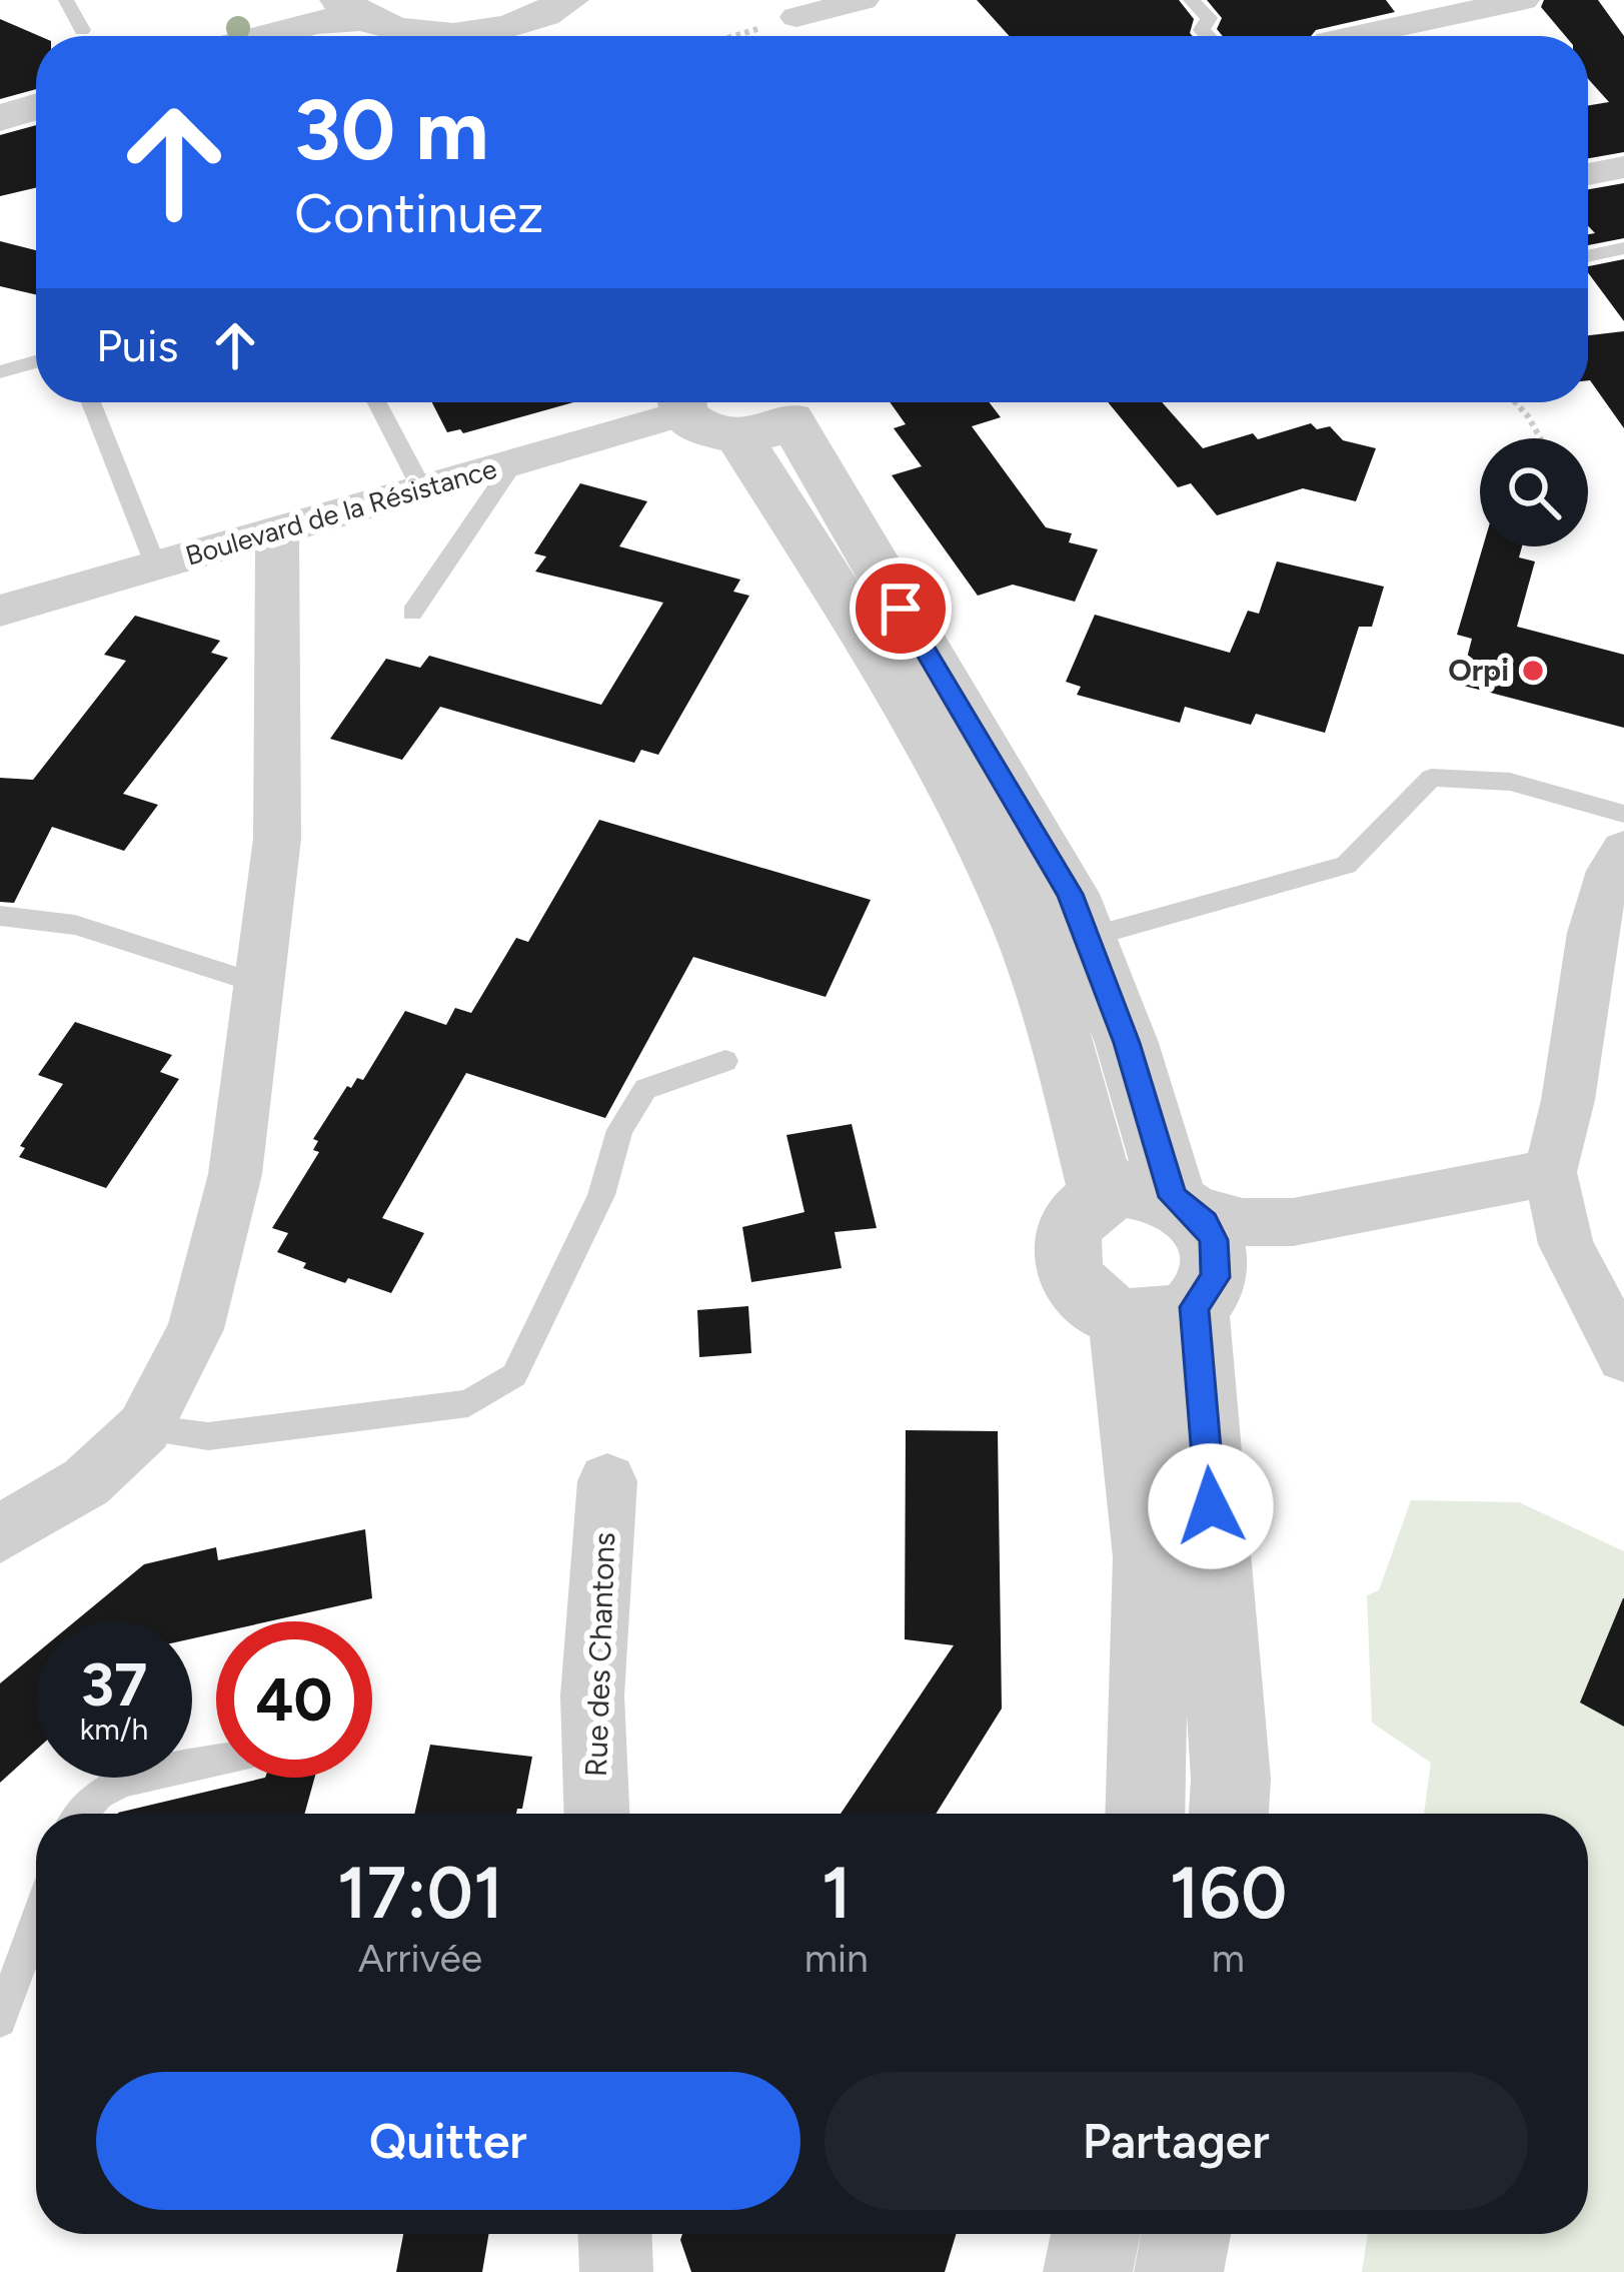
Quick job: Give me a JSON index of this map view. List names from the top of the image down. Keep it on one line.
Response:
{"streets":{"street":["Boulevard de la Résistance","Rue des Chantons"]},"places":["Orpi"],"page":{"turn":["30 m","Continuez"],"then":"Puis","speed":"37 km/h","limit":"40","eta":["17:01","Arrivée","1","min","160","m"],"buttons":["Quitter","Partager"]}}
